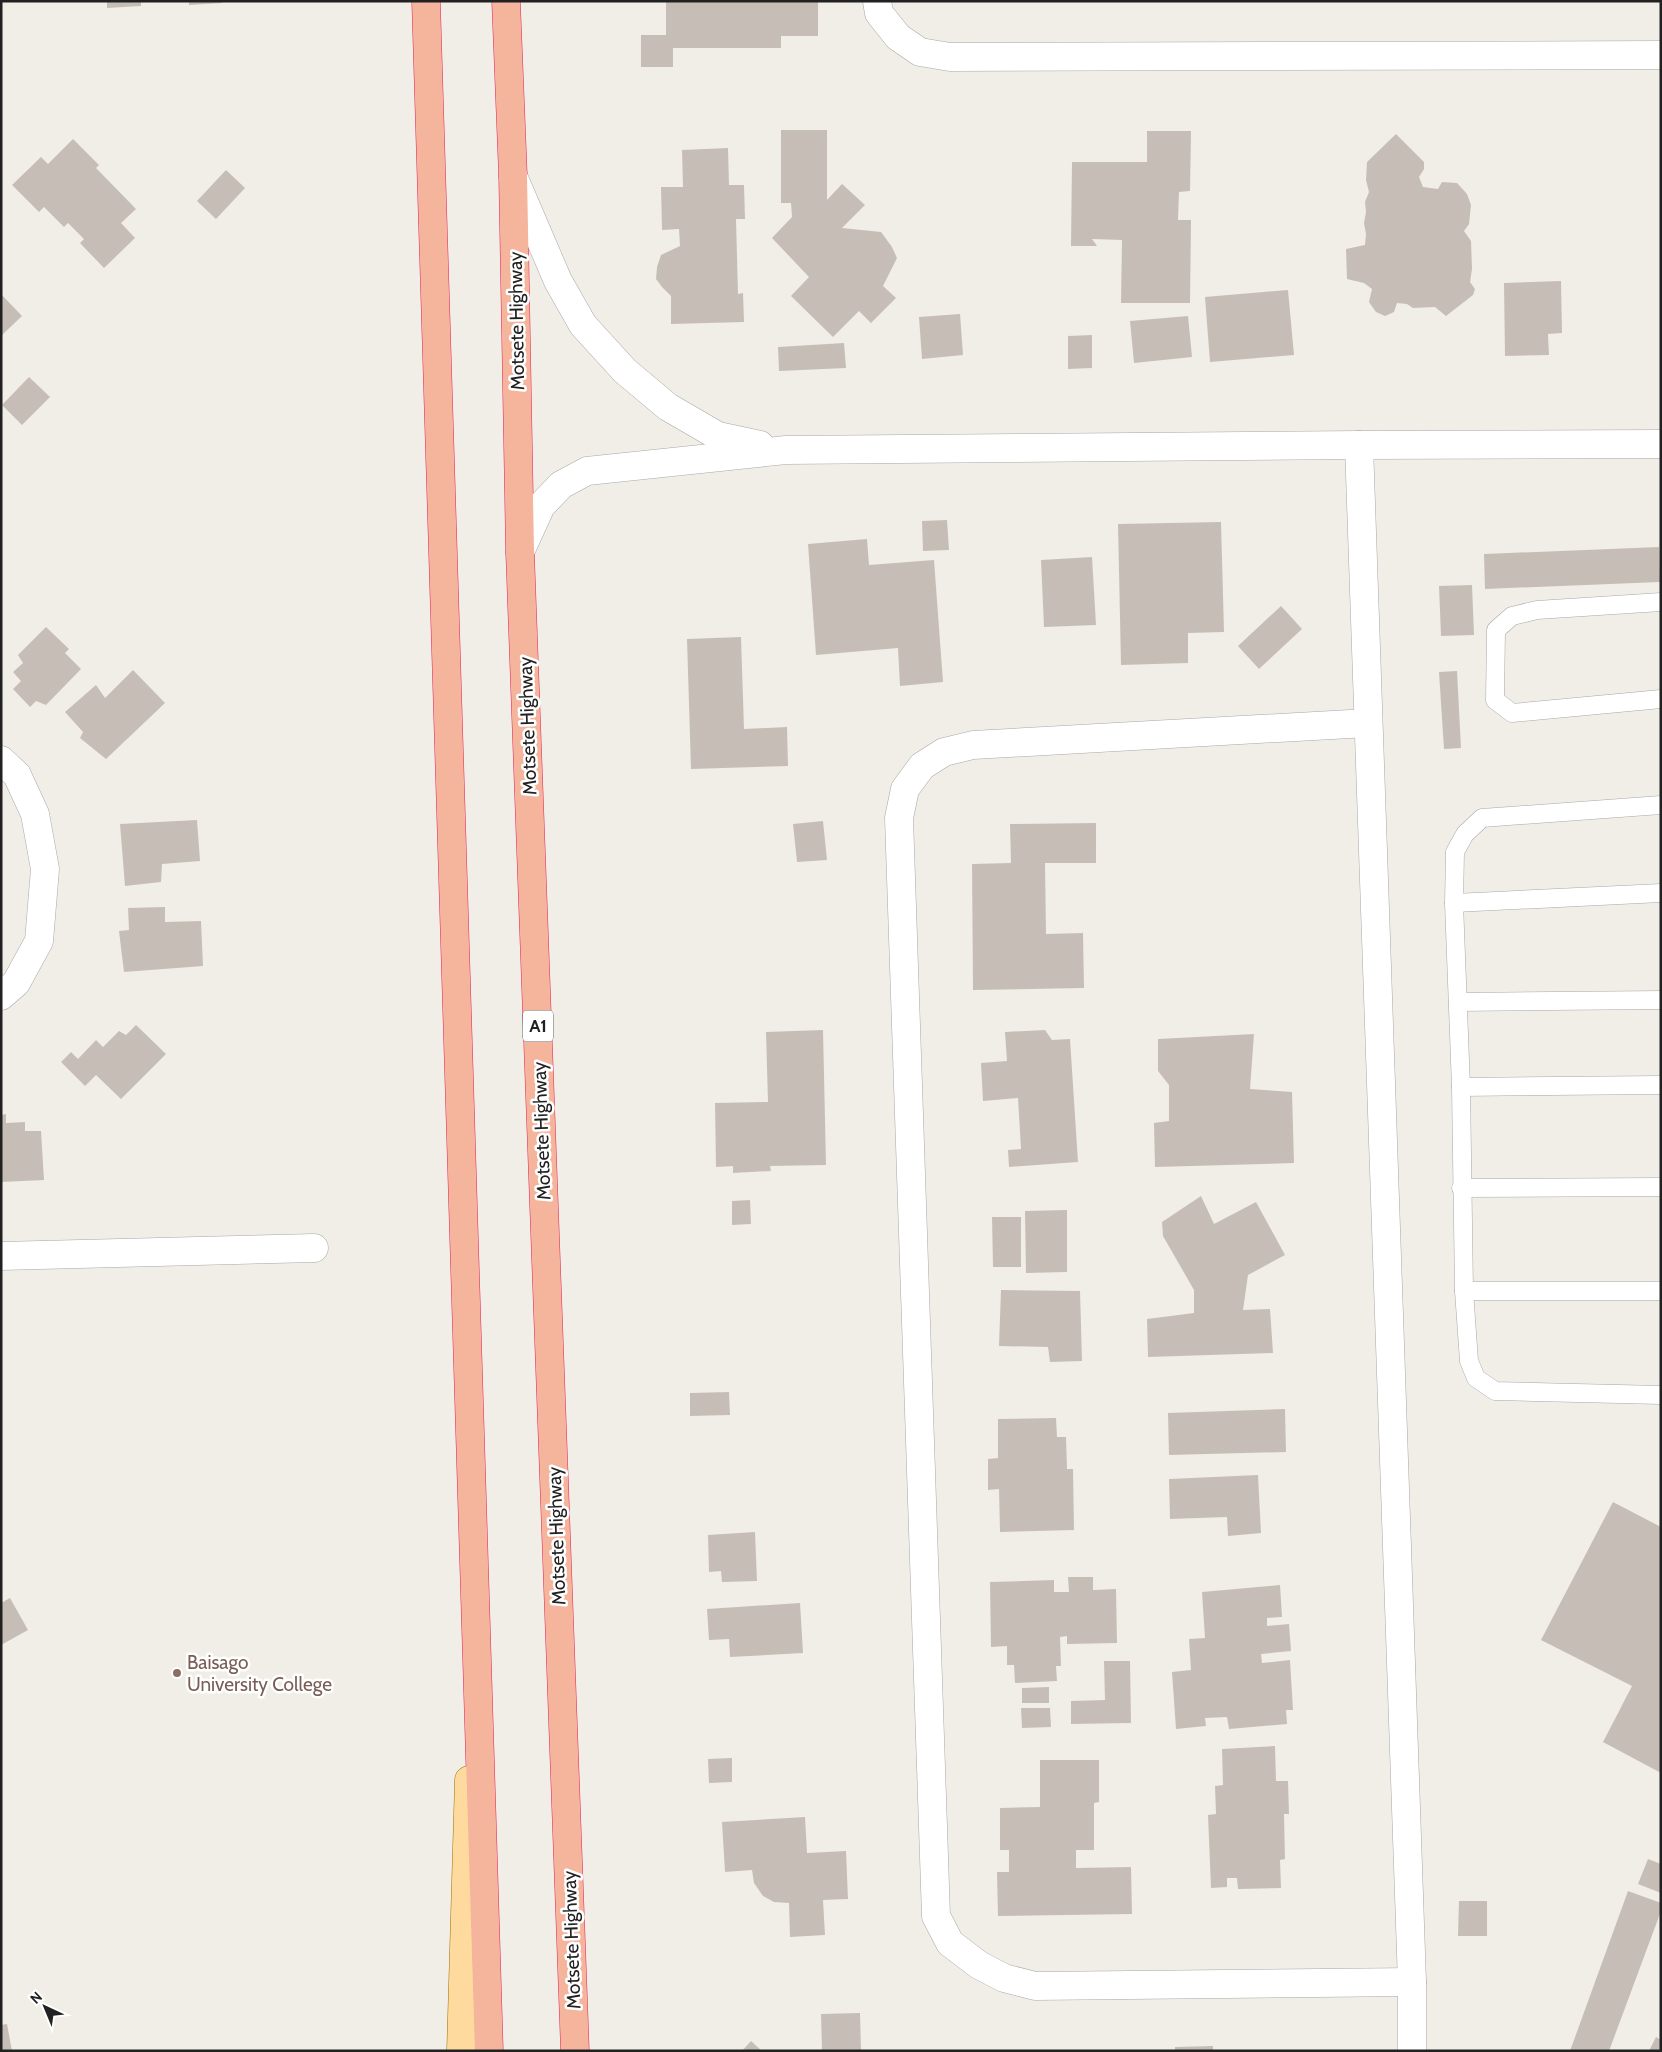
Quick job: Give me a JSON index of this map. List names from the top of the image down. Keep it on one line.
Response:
{"streets":{"highway":["Motsete Highway","A1"]},"places":["Baisago University College"],"north":"top left"}
